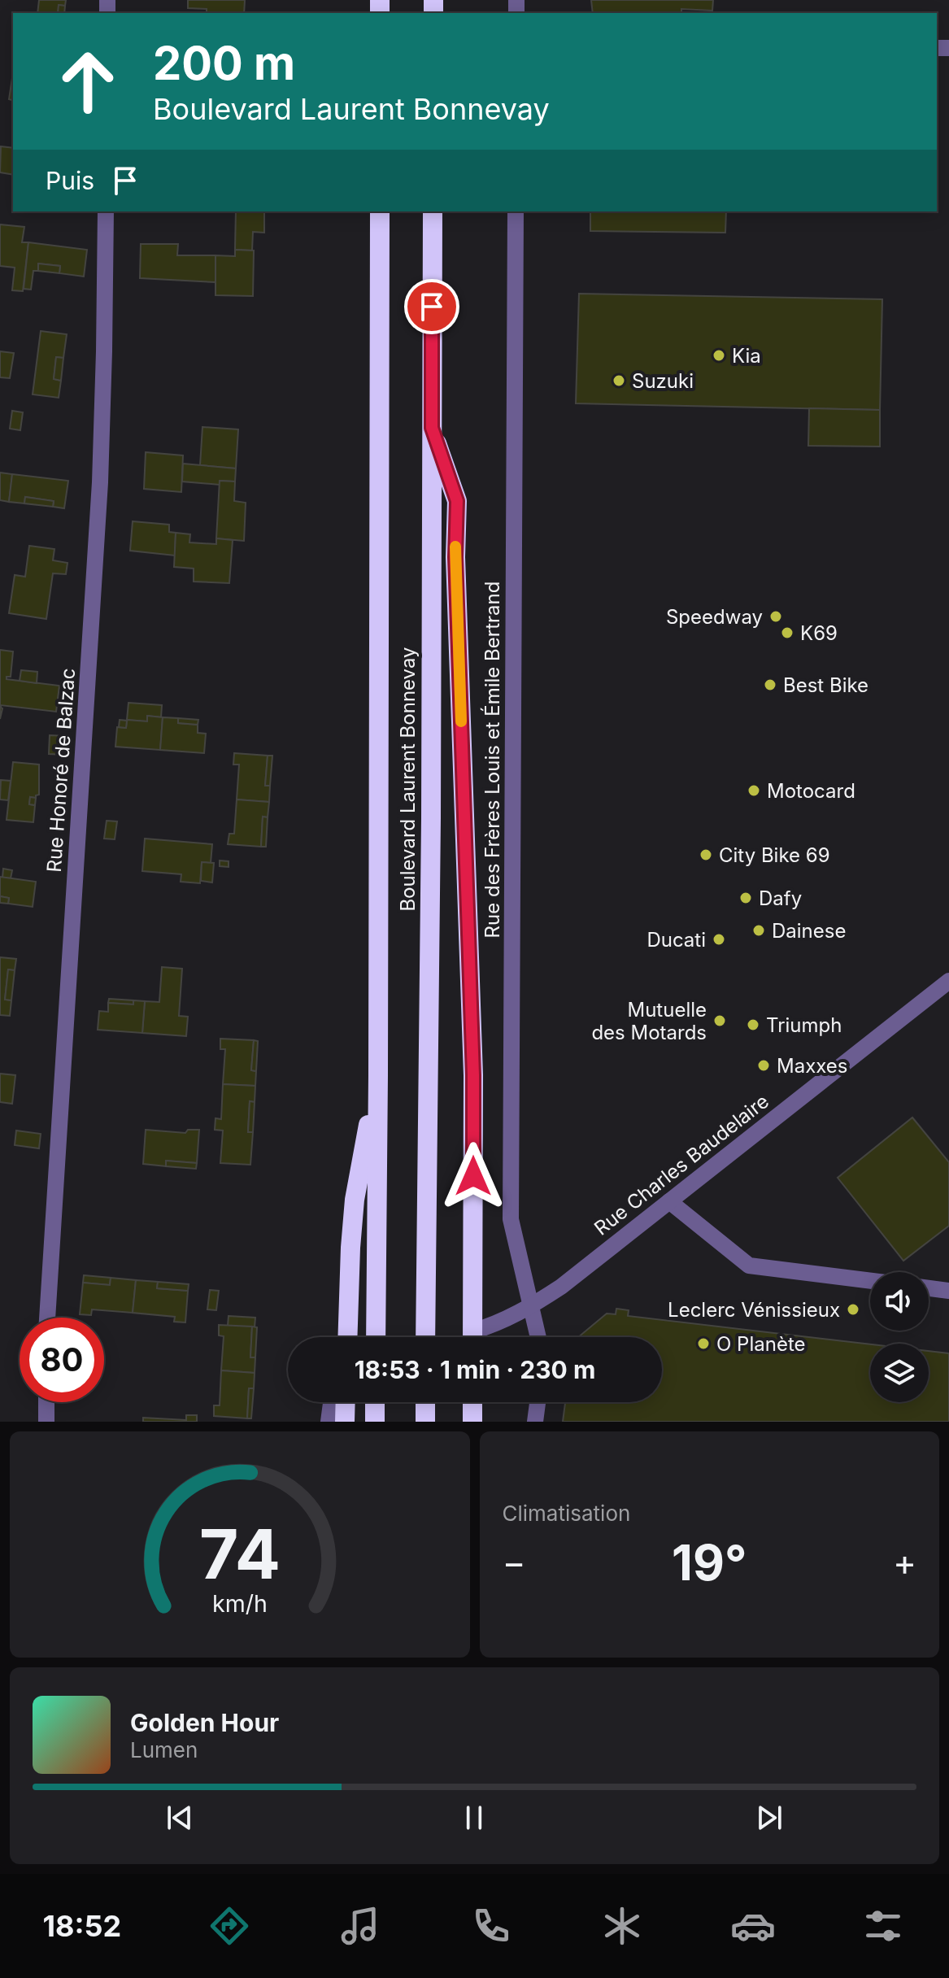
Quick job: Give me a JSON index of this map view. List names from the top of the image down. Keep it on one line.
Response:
{"streets":{"highway":["Boulevard Laurent Bonnevay"],"street":["Rue des Frères Louis et Émile Bertrand","Rue Honoré de Balzac","Rue Charles Baudelaire"]},"crossings":[["Rue des Frères Louis et Émile Bertrand","Rue Charles Baudelaire"]],"places":["Kia","Suzuki","Speedway","K69","Best Bike","Motocard","City Bike 69","Dafy","Dainese","Ducati","Mutuelle des Motards","Triumph","Maxxes","Leclerc Vénissieux","O Planète"],"page":{"turn":["200 m","Boulevard Laurent Bonnevay"],"then":"Puis","limit":"80","trip":"18:53 · 1 min · 230 m","tile":"Climatisation","heat":["−","19°","+"],"song":["Golden Hour","Lumen"],"tabs":"18:52","gauge":["74","km/h"]}}
